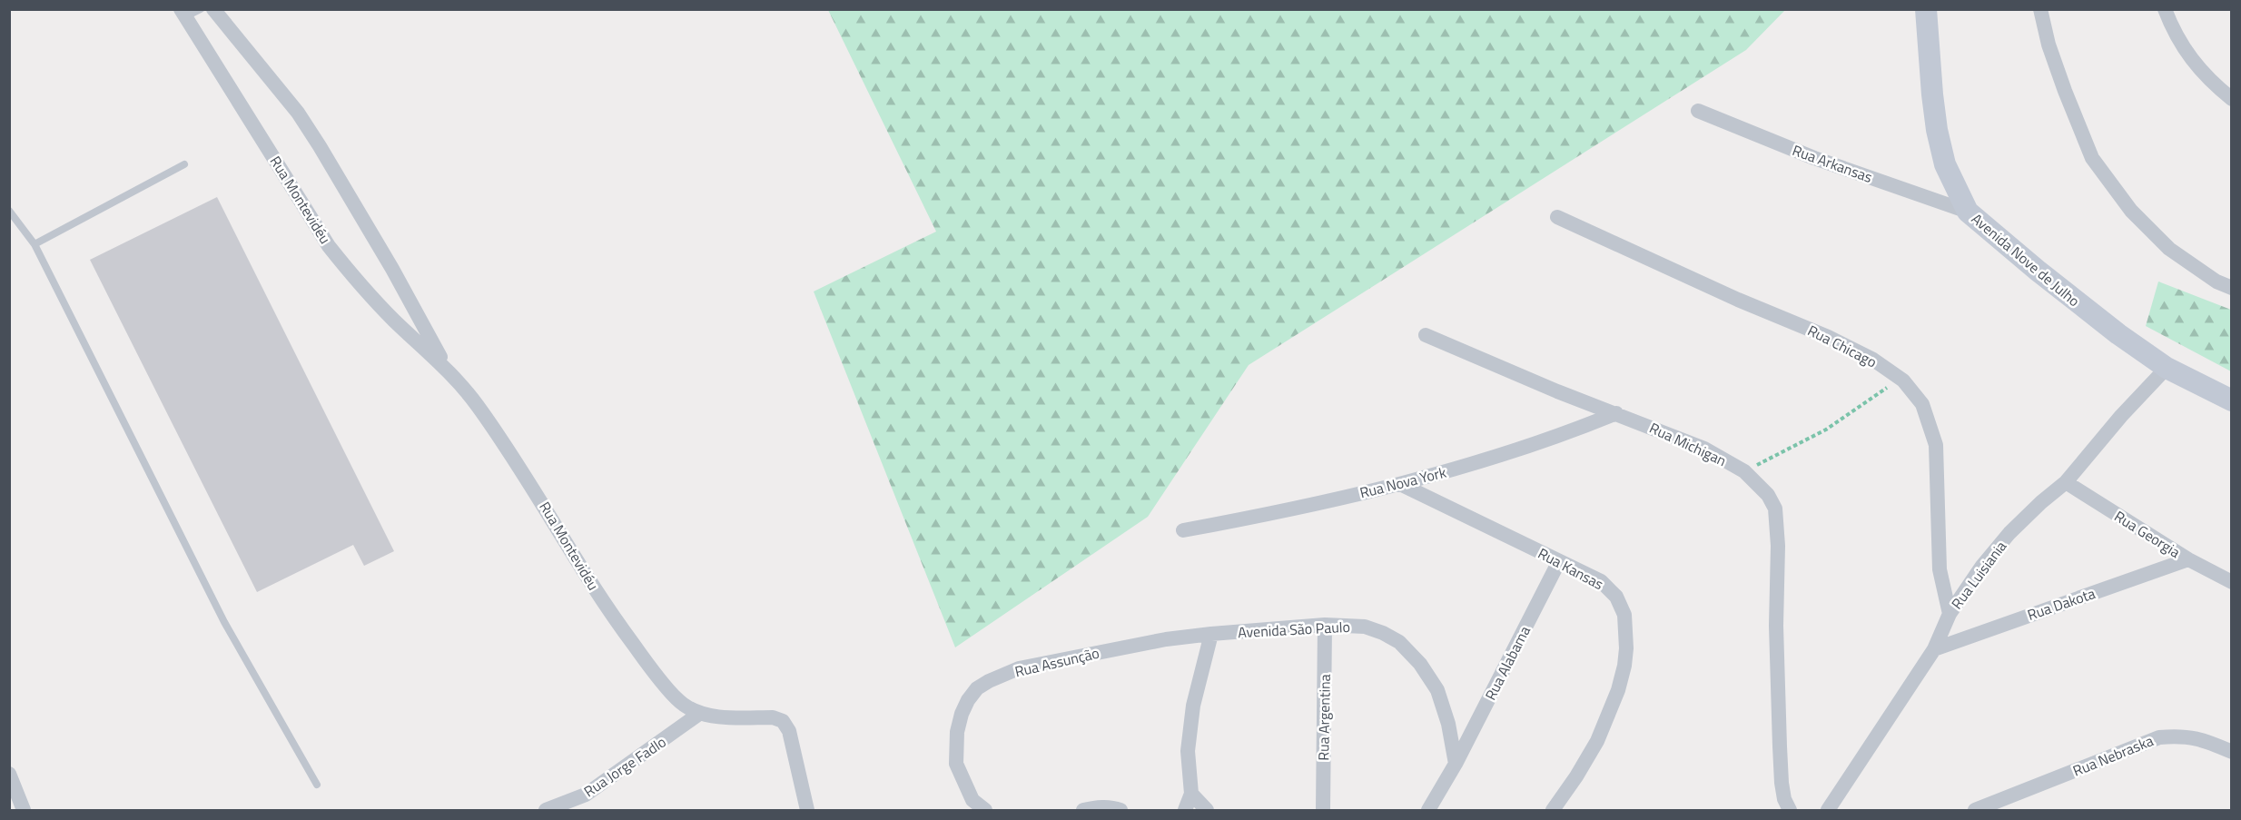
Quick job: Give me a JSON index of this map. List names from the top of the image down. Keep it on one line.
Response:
{"streets":{"main road":["Avenida Nove de Julho"],"street":["Rua Arkansas","Rua Montevidéu","Rua Chicago","Rua Michigan","Rua Nova York","Rua Georgia","Rua Kansas","Rua Luisiania","Rua Dakota","Avenida São Paulo","Rua Assunção","Rua Alabama","Rua Argentina","Rua Nebraska","Rua Jorge Fadlo"]},"crossings":[["Rua Arkansas","Avenida Nove de Julho"],["Rua Montevidéu","Rua Jorge Fadlo"],["Avenida Nove de Julho","Rua Luisiania"],["Rua Chicago","Rua Luisiania"],["Rua Michigan","Rua Nova York"],["Rua Nova York","Rua Kansas"],["Rua Georgia","Rua Luisiania"],["Rua Georgia","Rua Dakota"],["Rua Kansas","Rua Alabama"],["Rua Luisiania","Rua Dakota"],["Avenida São Paulo","Rua Assunção"],["Avenida São Paulo","Rua Alabama"],["Avenida São Paulo","Rua Argentina"]]}
